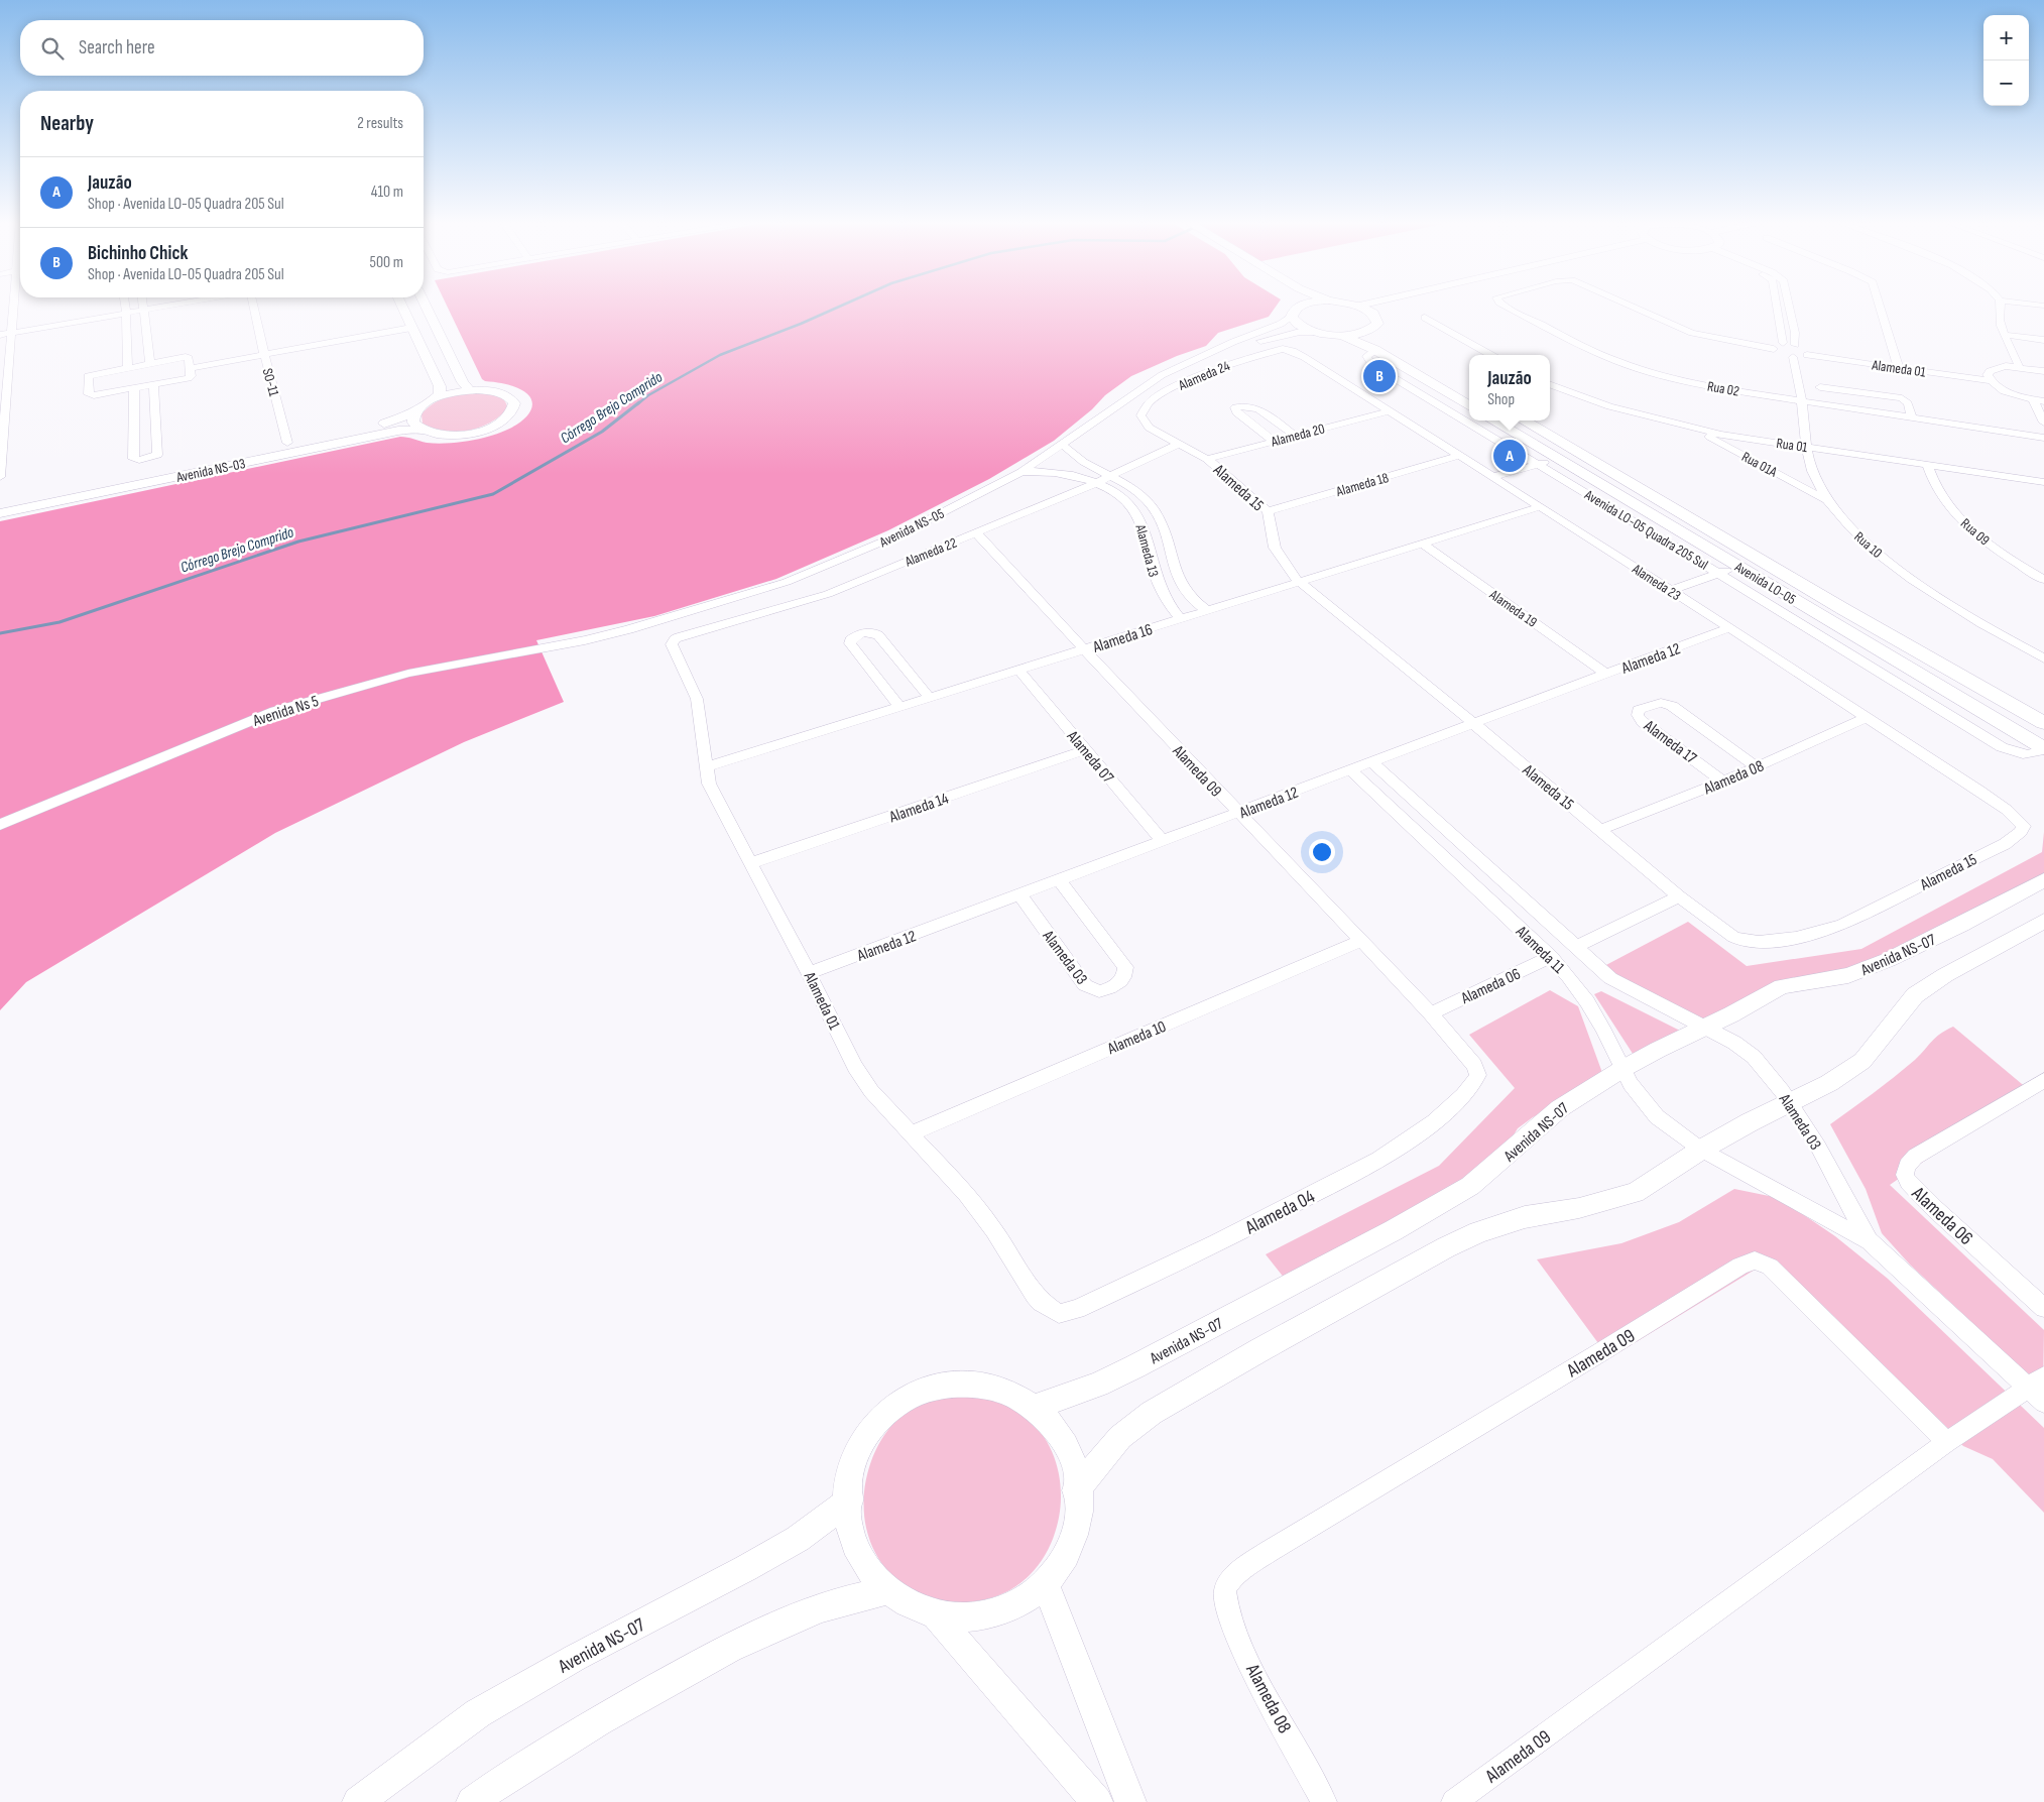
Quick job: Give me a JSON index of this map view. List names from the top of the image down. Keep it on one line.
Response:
{"streets":{"main road":["Avenida LO-05"],"street":["Alameda 01","Alameda 24","SO-11","Rua 02","Alameda 20","Rua 01","Rua 01A","Avenida NS-03","Alameda 18","Alameda 15","Avenida NS-05","Avenida LO-05 Quadra 205 Sul","Rua 09","Rua 10","Alameda 13","Alameda 22","Alameda 23","Alameda 19","Alameda 16","Alameda 12","Avenida Ns 5","Alameda 17","Alameda 07","Alameda 09","Alameda 08","Alameda 14","Alameda 11","Avenida NS-07","Alameda 03","Alameda 06","Alameda 10","Alameda 04"]},"crossings":[["Alameda 01","Alameda 22"],["Alameda 01","Alameda 16"],["Alameda 01","Alameda 12"],["Alameda 01","Alameda 14"],["Alameda 01","Alameda 10"],["Alameda 01","Alameda 04"],["Alameda 24","Alameda 15"],["Alameda 24","Alameda 23"],["SO-11","Avenida NS-03"],["Rua 02","Rua 10"],["Alameda 20","Alameda 15"],["Alameda 20","Alameda 23"],["Rua 01","Rua 01A"],["Rua 01","Rua 09"],["Rua 01","Rua 10"],["Rua 01A","Rua 10"],["Alameda 18","Alameda 15"],["Alameda 18","Alameda 23"],["Alameda 15","Alameda 22"],["Alameda 15","Alameda 23"],["Alameda 15","Alameda 16"],["Alameda 15","Alameda 12"],["Alameda 15","Alameda 08"],["Avenida NS-05","Alameda 13"],["Avenida NS-05","Avenida Ns 5"],["Avenida LO-05 Quadra 205 Sul","Avenida LO-05"],["Alameda 13","Alameda 22"],["Alameda 13","Alameda 16"],["Alameda 22","Alameda 09"],["Alameda 23","Alameda 16"],["Alameda 23","Alameda 12"],["Alameda 23","Alameda 08"],["Alameda 19","Alameda 16"],["Alameda 19","Alameda 12"],["Alameda 16","Alameda 07"],["Alameda 16","Alameda 09"],["Alameda 12","Alameda 07"],["Alameda 12","Alameda 09"],["Alameda 12","Alameda 11"],["Alameda 12","Alameda 03"],["Alameda 17","Alameda 08"],["Alameda 07","Alameda 14"],["Alameda 09","Alameda 08"],["Alameda 09","Alameda 03"],["Alameda 09","Alameda 06"],["Alameda 09","Alameda 10"],["Alameda 09","Alameda 04"],["Alameda 11","Avenida NS-07"],["Alameda 11","Alameda 03"],["Alameda 11","Alameda 06"],["Avenida NS-07","Alameda 03"]],"water":["Córrego Brejo Comprido"],"page":{"map_buttons":["+","−"],"search":"Search here","heading":["Nearby","2 results"],"list":[{"mark":"A","name":"Jauzão","note":"Shop · Avenida LO-05 Quadra 205 Sul","value":"410 m"},{"mark":"B","name":"Bichinho Chick","note":"Shop · Avenida LO-05 Quadra 205 Sul","value":"500 m"}],"popup":["Jauzão","Shop"],"pins":["B","A"]}}
